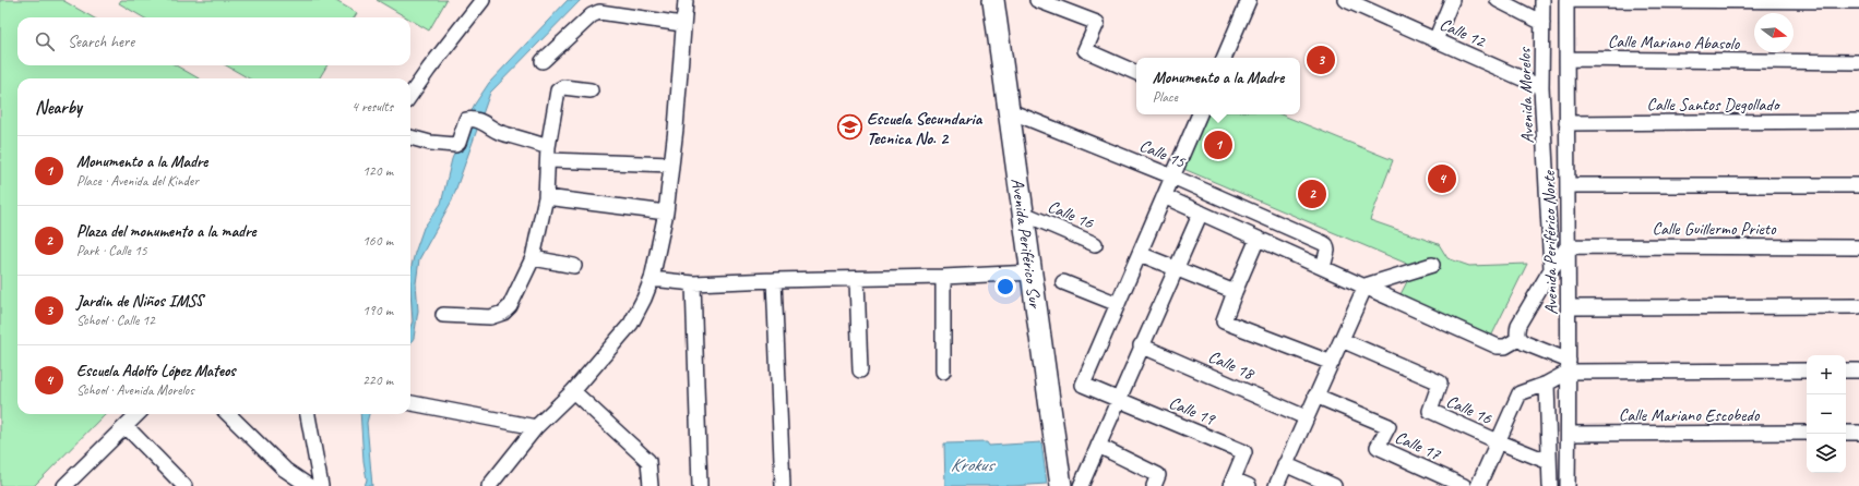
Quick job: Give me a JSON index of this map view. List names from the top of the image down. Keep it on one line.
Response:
{"streets":{"street":["Calle 12","Calle Mariano Abasolo","Avenida Morelos","Calle Santos Degollado","Calle 15","Calle 16","Calle Guillermo Prieto","Avenida Periférico Sur","Avenida Periférico Norte","Calle 18","Calle 19","Calle Mariano Escobedo","Calle 17"]},"crossings":[["Calle 12","Avenida Morelos"],["Calle Mariano Abasolo","Avenida Periférico Norte"],["Calle Santos Degollado","Avenida Periférico Norte"],["Calle 15","Avenida Periférico Sur"],["Calle Guillermo Prieto","Avenida Periférico Norte"],["Avenida Periférico Norte","Calle Mariano Escobedo"]],"water":["Krokus"],"places":{"school or university":["Escuela Secundaria Tecnica No. 2"]},"north":"right","page":{"search":"Search here","pins":["3","1","4","2"],"popup":["Monumento a la Madre","Place"],"heading":["Nearby","4 results"],"list":[{"mark":"1","name":"Monumento a la Madre","note":"Place · Avenida del Kinder","value":"120 m"},{"mark":"2","name":"Plaza del monumento a la madre","note":"Park · Calle 15","value":"160 m"},{"mark":"3","name":"Jardin de Niños IMSS","note":"School · Calle 12","value":"190 m"},{"mark":"4","name":"Escuela Adolfo López Mateos","note":"School · Avenida Morelos","value":"220 m"}],"map_buttons":["+","−"]}}
